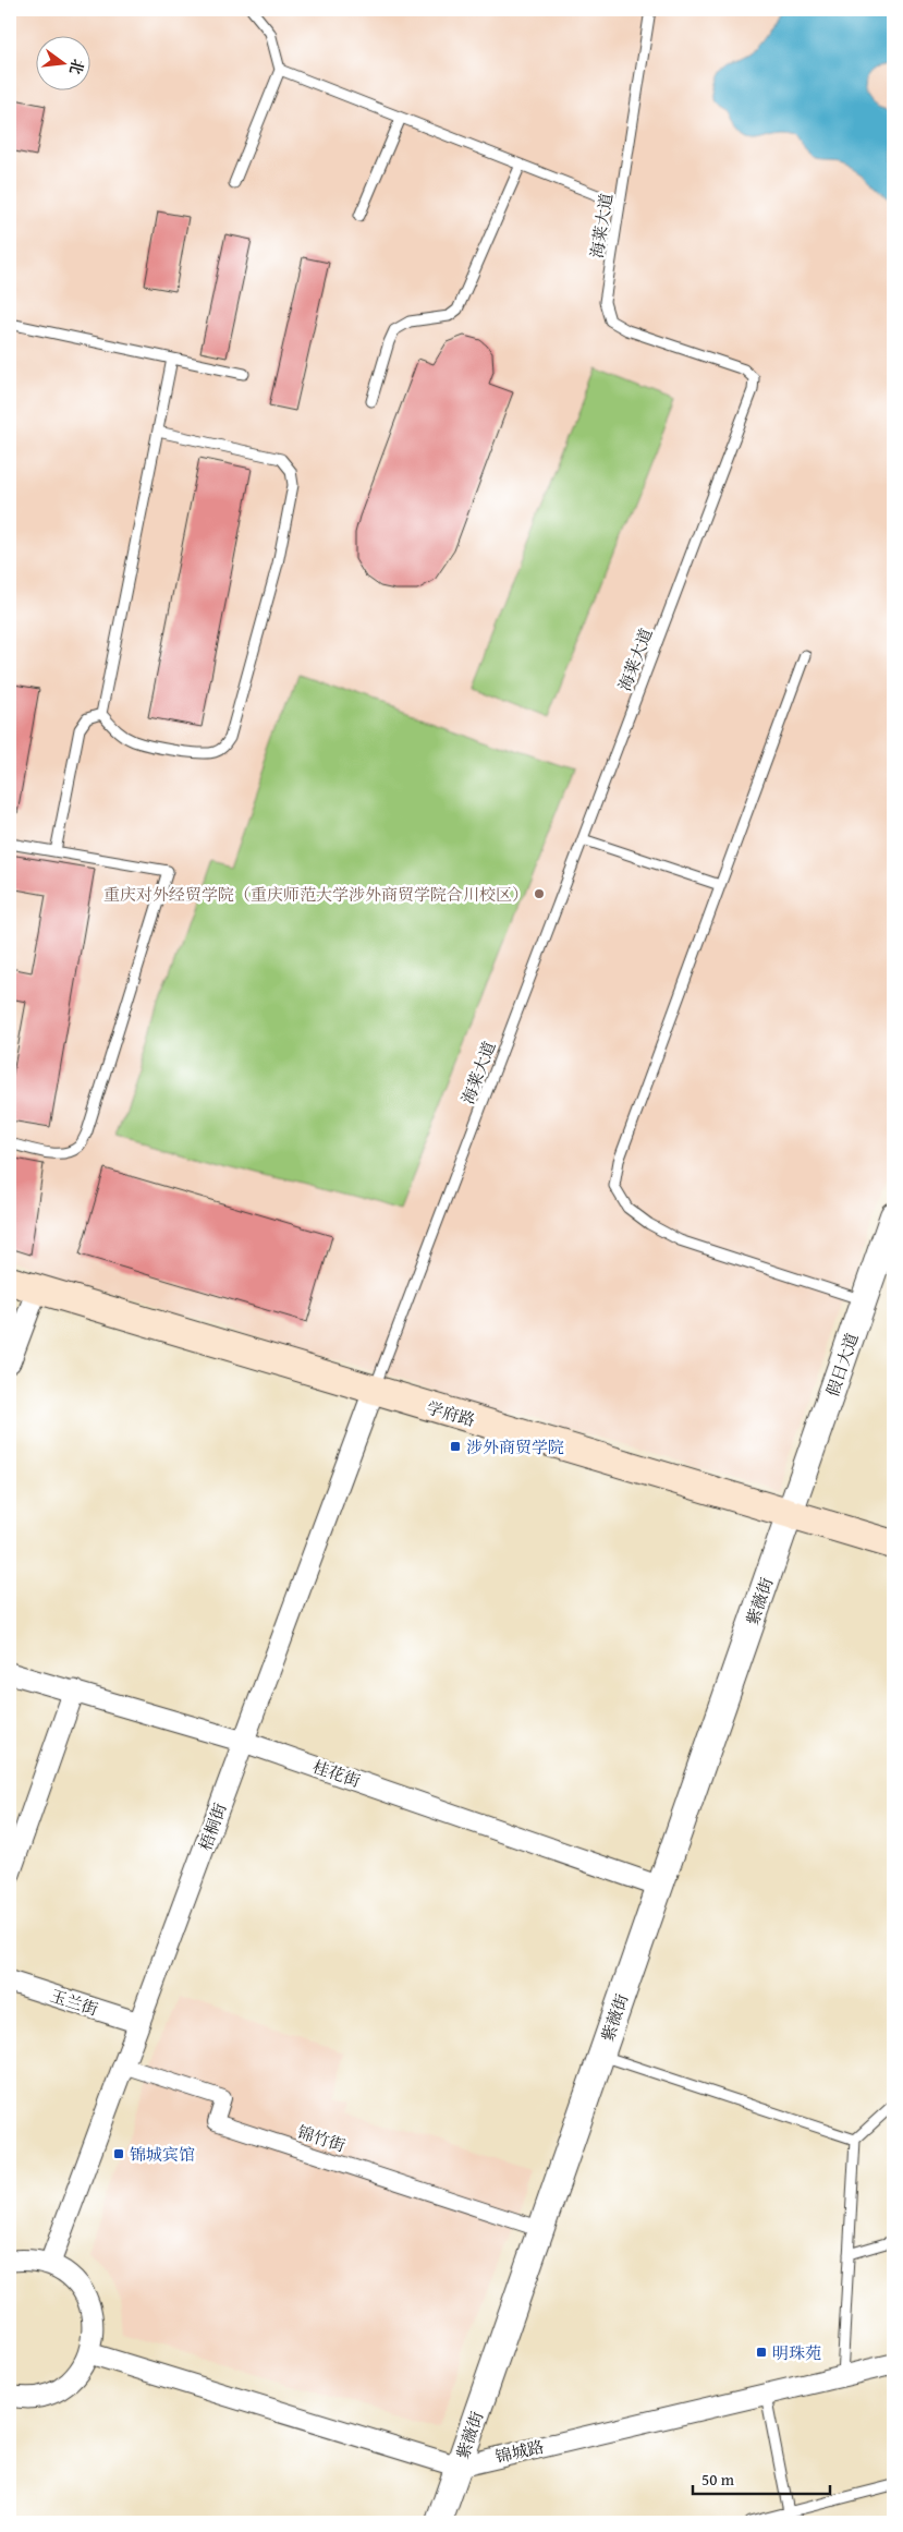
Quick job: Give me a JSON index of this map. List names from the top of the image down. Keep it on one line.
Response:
{"streets":{"main road":["学府路"],"street":["假日大道","紫薇街","桂花街","梧桐街","玉兰街","锦竹街","锦城路"],"lane":["海莱大道"]},"crossings":[["海莱大道","学府路"],["海莱大道","梧桐街"],["假日大道","学府路"],["假日大道","紫薇街"],["学府路","紫薇街"],["学府路","梧桐街"],["紫薇街","桂花街"],["紫薇街","锦竹街"],["紫薇街","锦城路"],["桂花街","梧桐街"],["梧桐街","玉兰街"],["梧桐街","锦竹街"]],"places":{"other":["重庆对外经贸学院（重庆师范大学涉外商贸学院合川校区）"],"transit":["涉外商贸学院","锦城宾馆","明珠苑"]},"scale_bar":"50 m","north":"right"}
